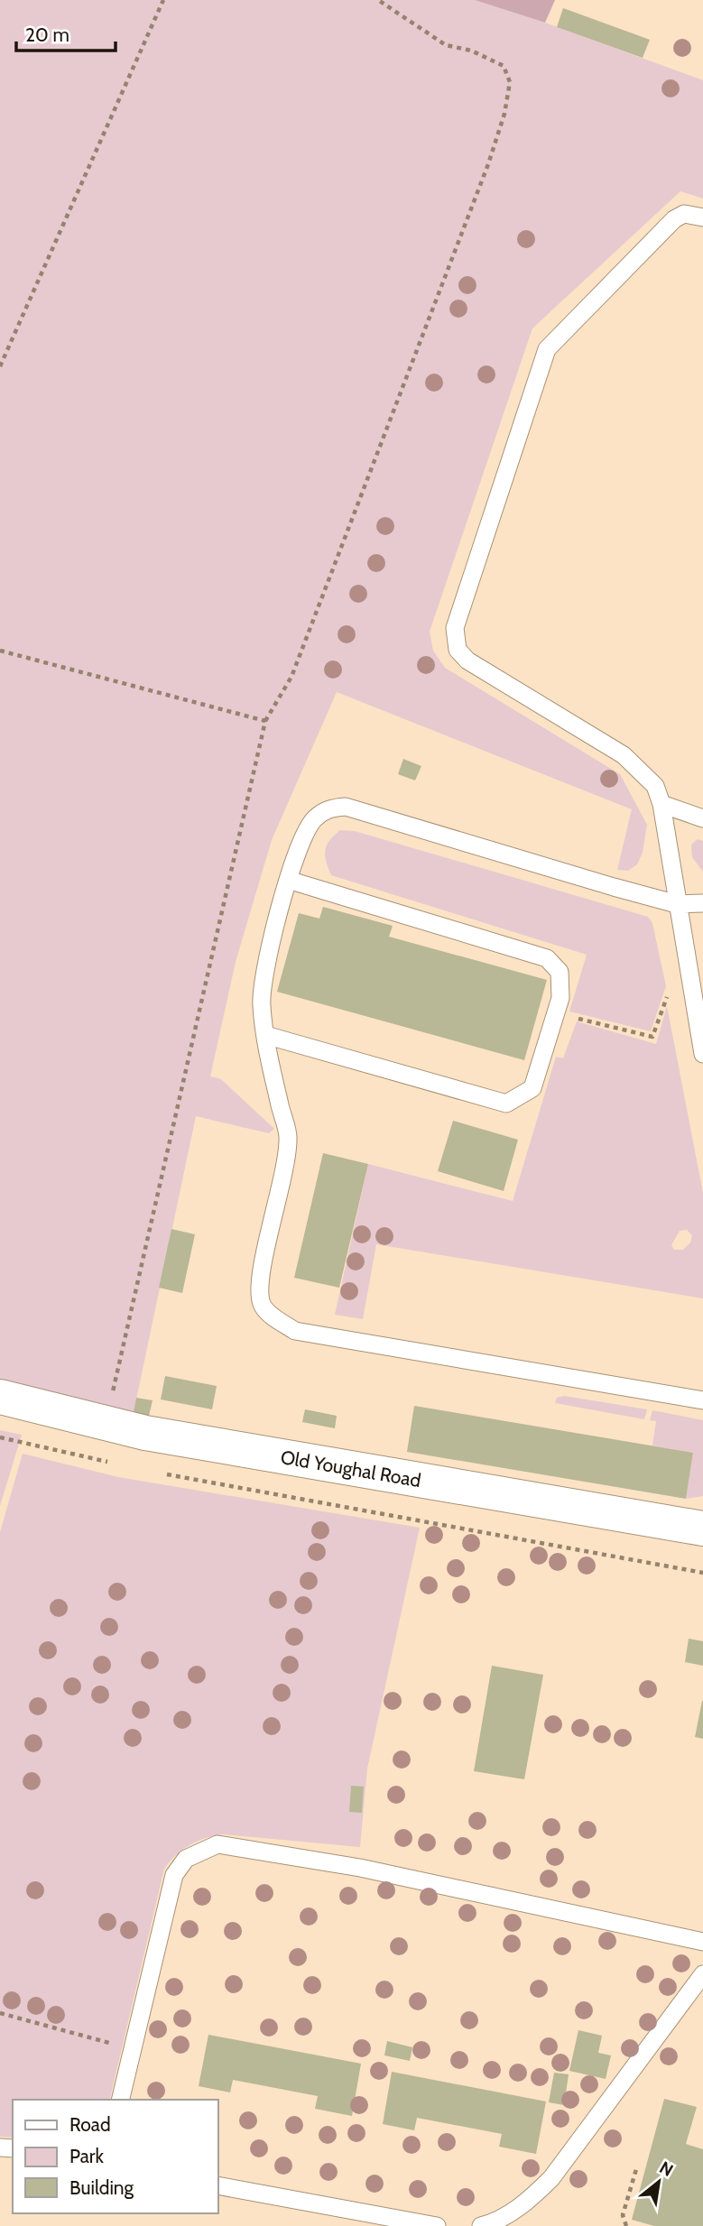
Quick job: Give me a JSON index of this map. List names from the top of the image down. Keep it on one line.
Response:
{"streets":{"street":["Old Youghal Road"]},"legend":["Road","Park","Building"],"scale_bar":"20 m","north":"top right"}
